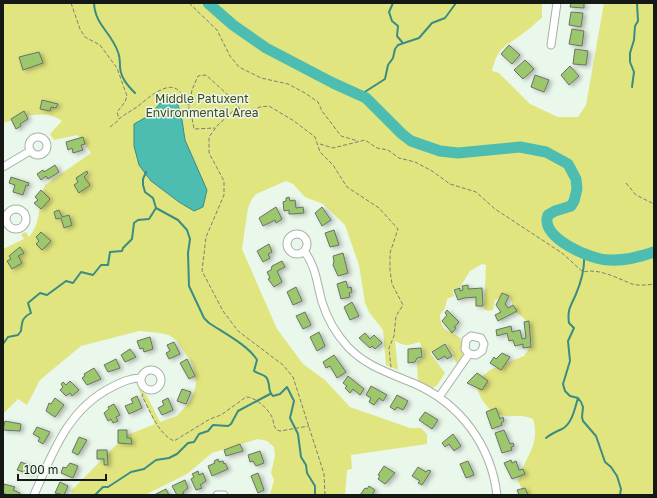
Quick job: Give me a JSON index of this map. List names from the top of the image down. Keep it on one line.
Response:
{"parks":["Middle Patuxent Environmental Area"],"scale_bar":"100 m"}
